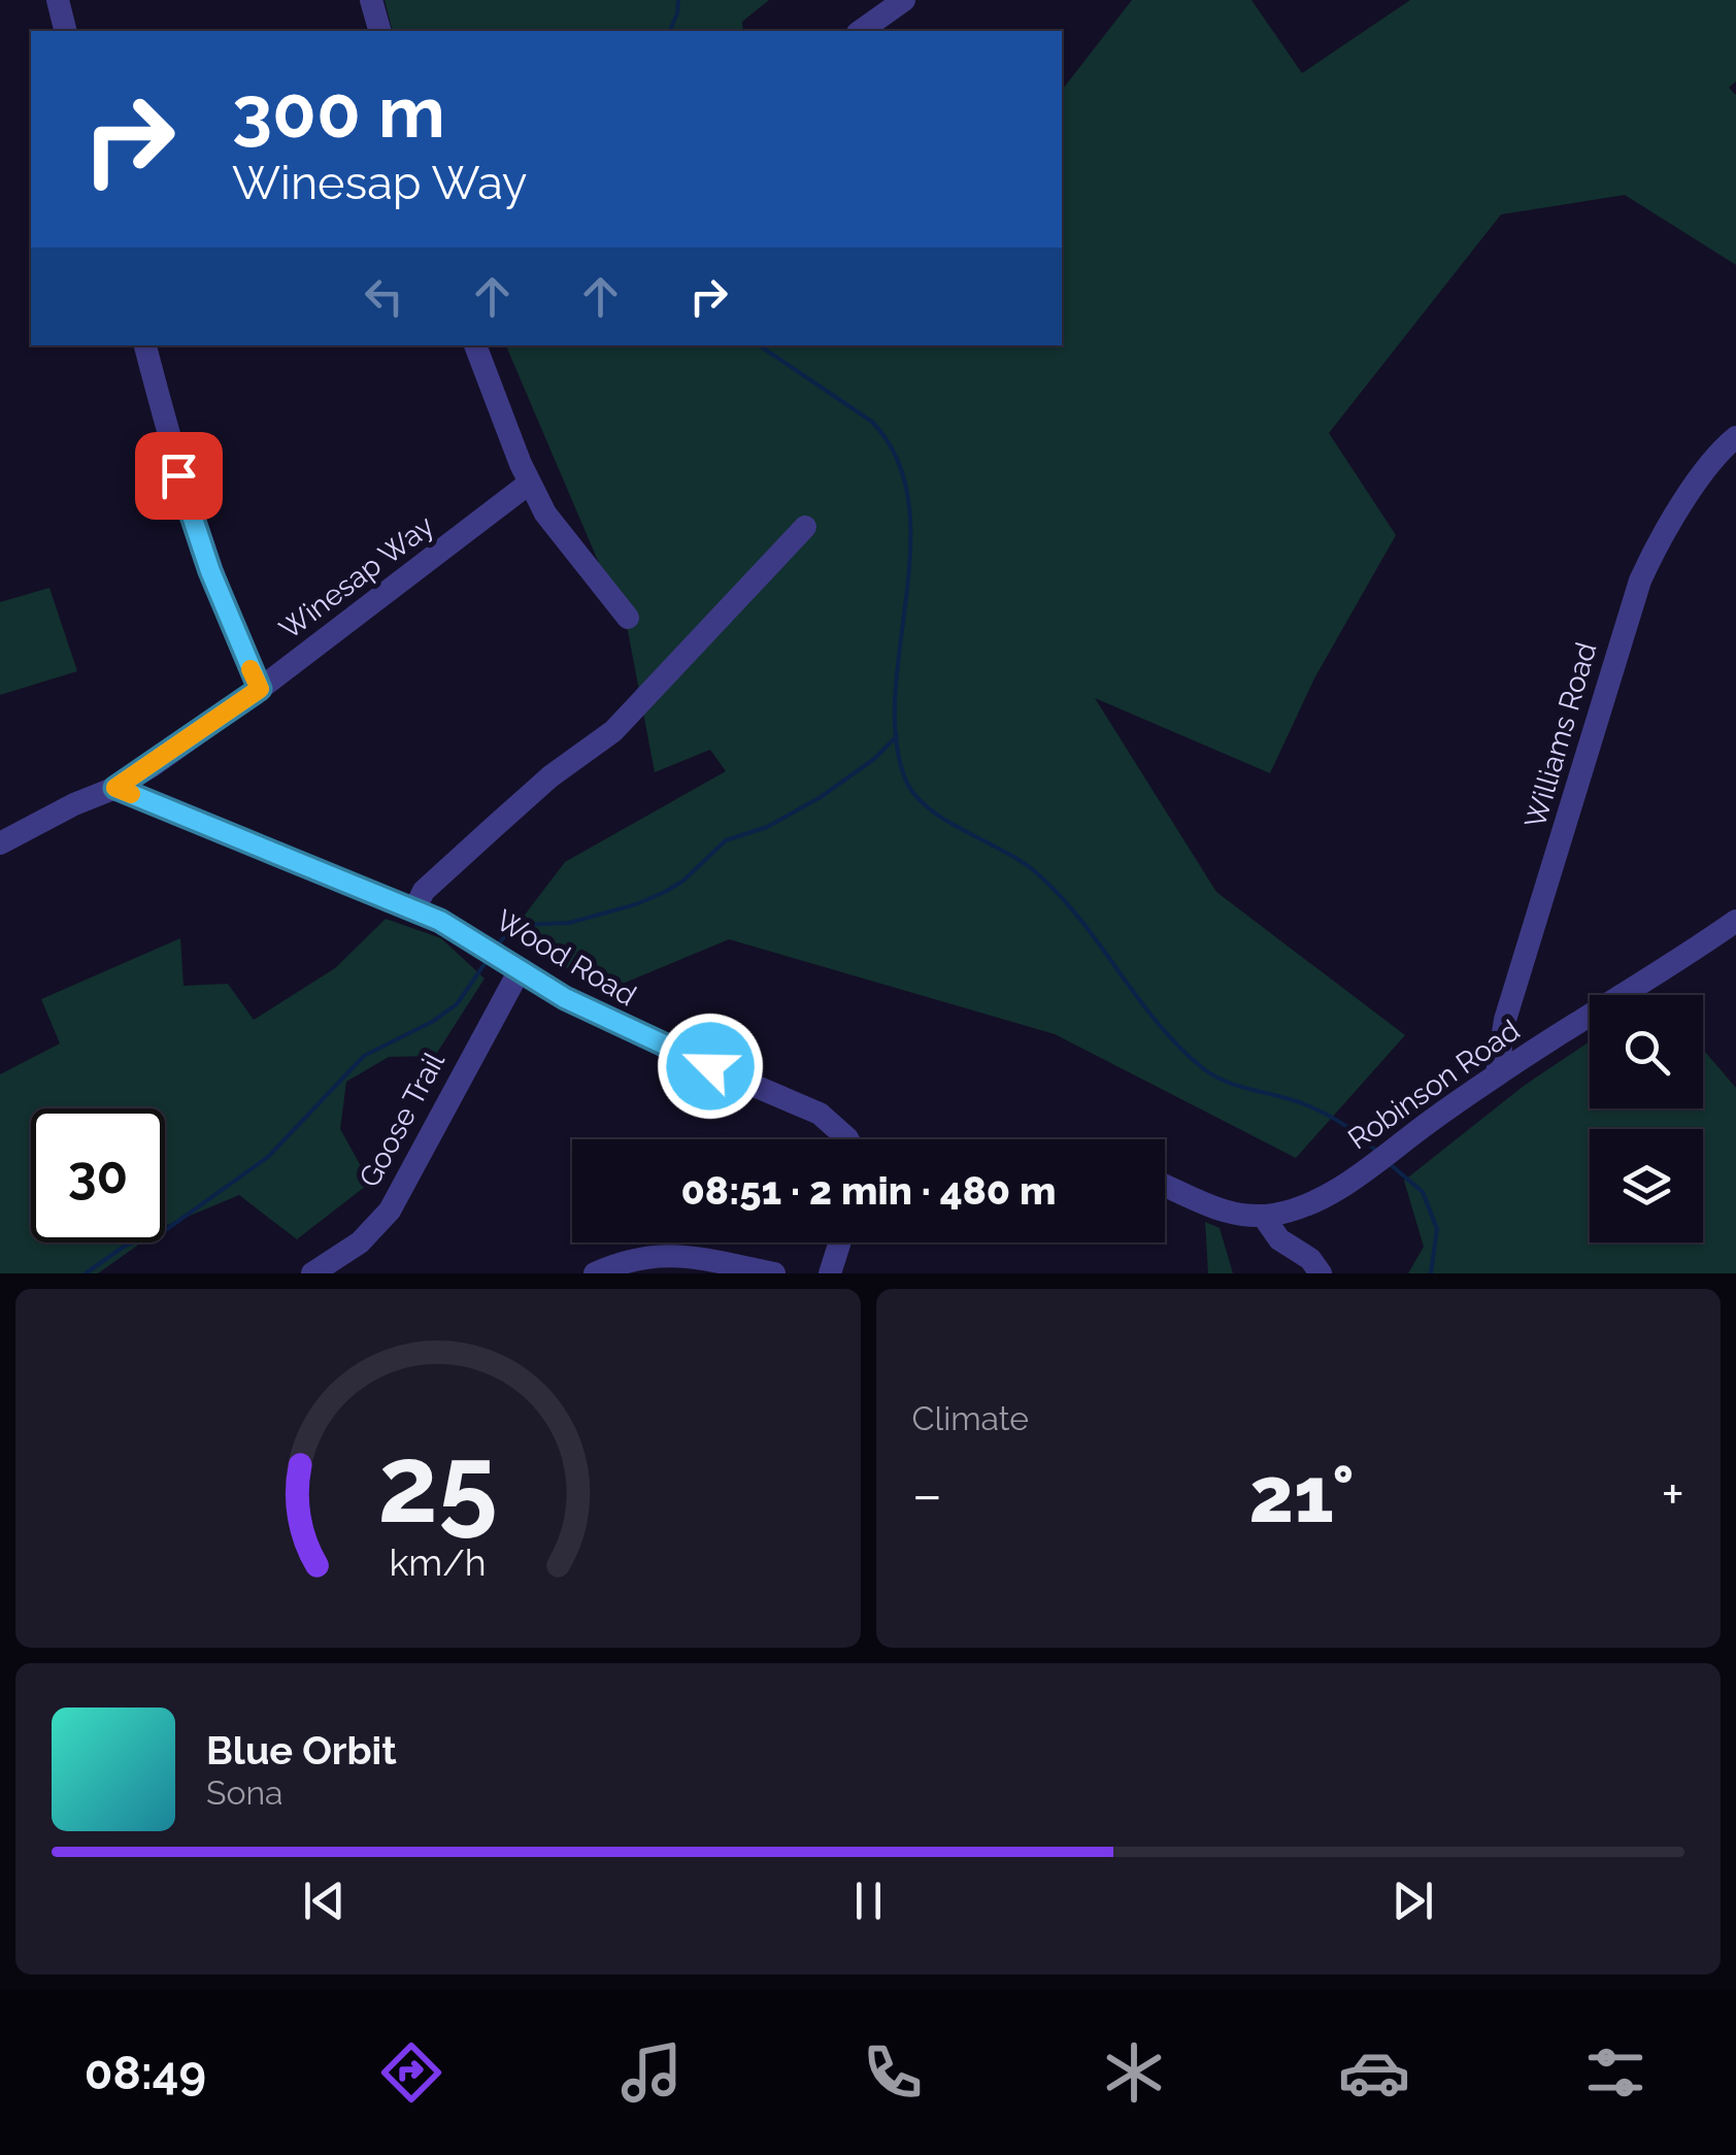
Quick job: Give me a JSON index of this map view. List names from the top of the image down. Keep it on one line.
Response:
{"streets":{"street":["Winesap Way","Williams Road","Wood Road","Robinson Road","Goose Trail"]},"crossings":[["Winesap Way","Wood Road"],["Williams Road","Robinson Road"],["Wood Road","Goose Trail"]],"page":{"turn":["300 m","Winesap Way"],"limit":"30","trip":"08:51 · 2 min · 480 m","tile":"Climate","heat":["−","21°","+"],"song":["Blue Orbit","Sona"],"tabs":"08:49","gauge":["25","km/h"]}}
